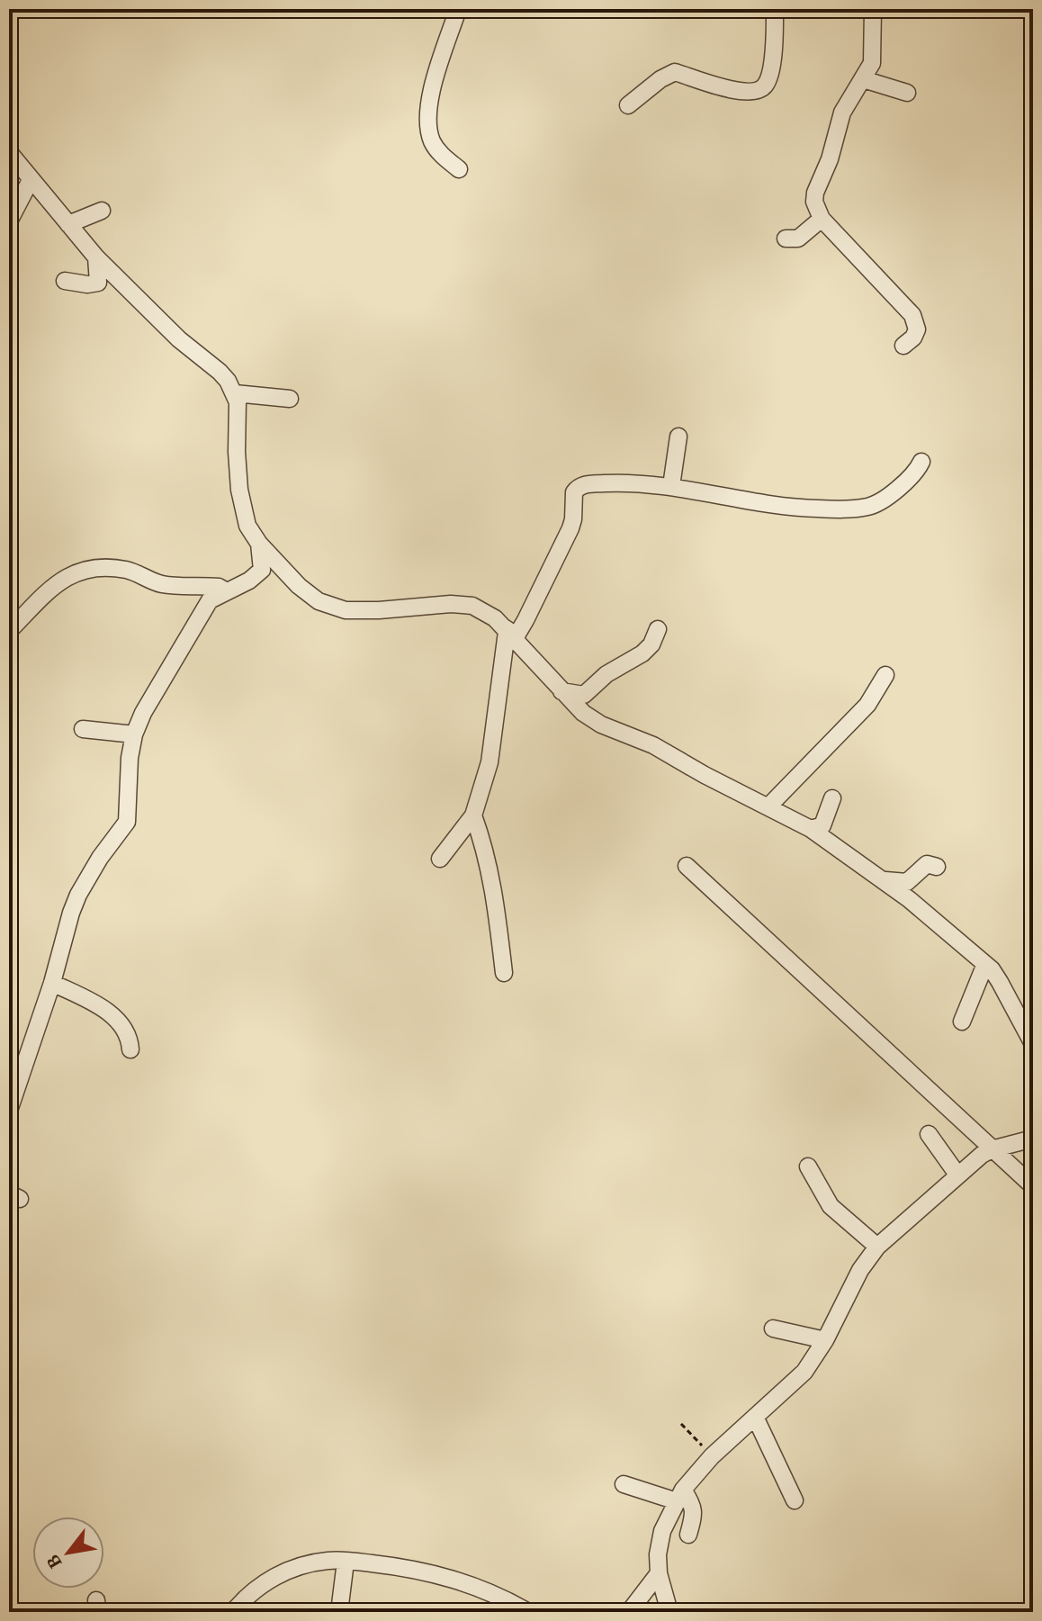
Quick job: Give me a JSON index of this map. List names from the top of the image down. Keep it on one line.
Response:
{"north":"bottom left"}
